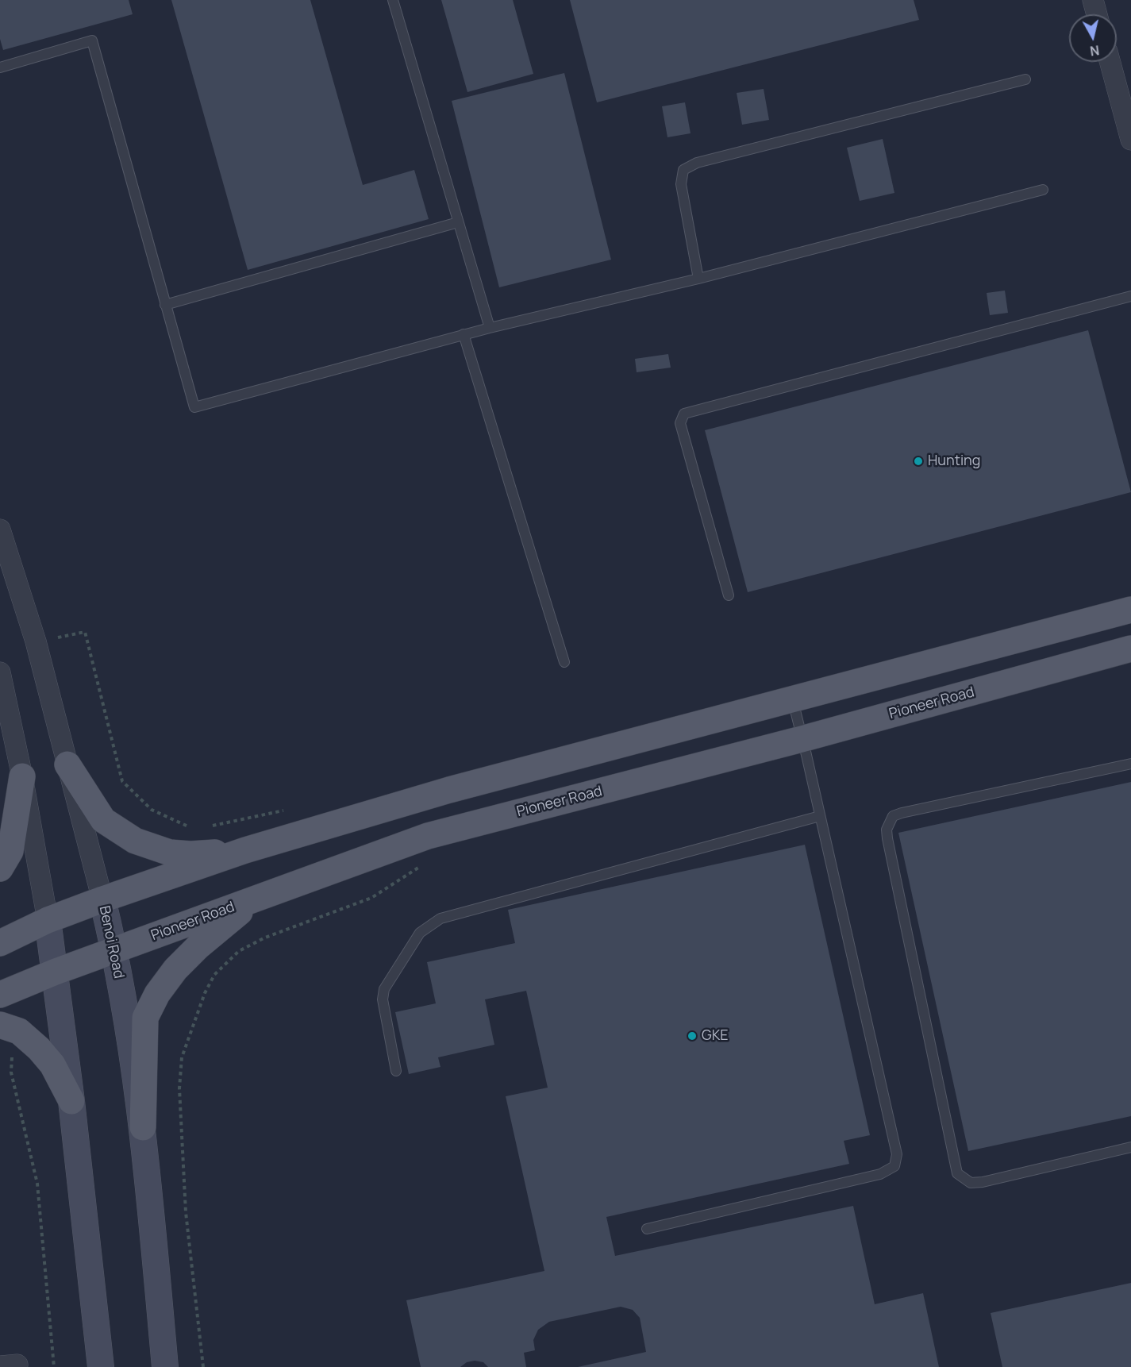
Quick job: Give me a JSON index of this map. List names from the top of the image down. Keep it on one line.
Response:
{"streets":{"main road":["Pioneer Road","Benoi Road"]},"crossings":[["Pioneer Road","Benoi Road"]],"places":["Hunting","GKE"],"north":"bottom"}
